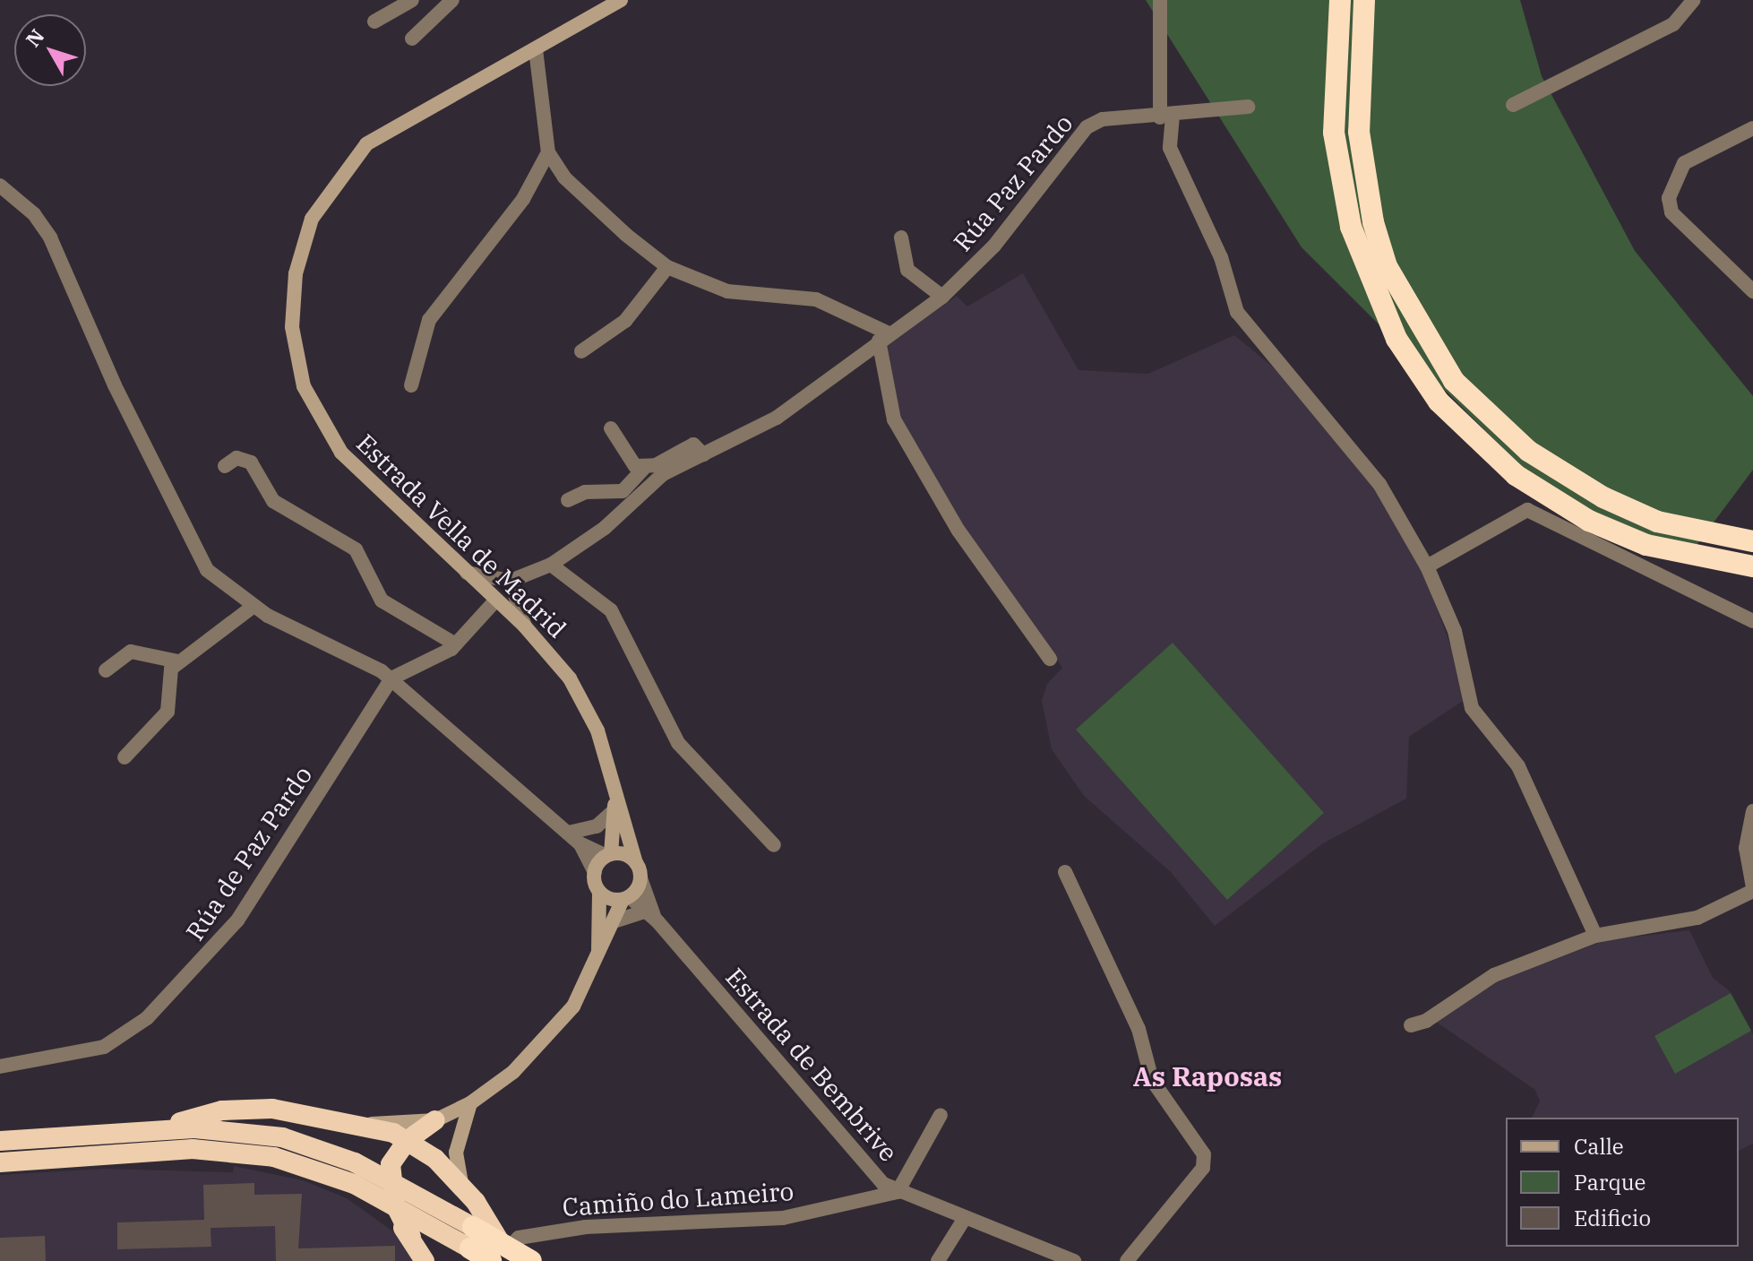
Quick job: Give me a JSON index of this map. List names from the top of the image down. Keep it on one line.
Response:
{"streets":{"main road":["Estrada Vella de Madrid"],"street":["Rúa Paz Pardo","Rúa de Paz Pardo","Estrada de Bembrive","Camiño do Lameiro"]},"crossings":[["Estrada de Bembrive","Camiño do Lameiro"]],"districts":["As Raposas"],"legend":["Calle","Parque","Edificio"],"north":"top left"}
